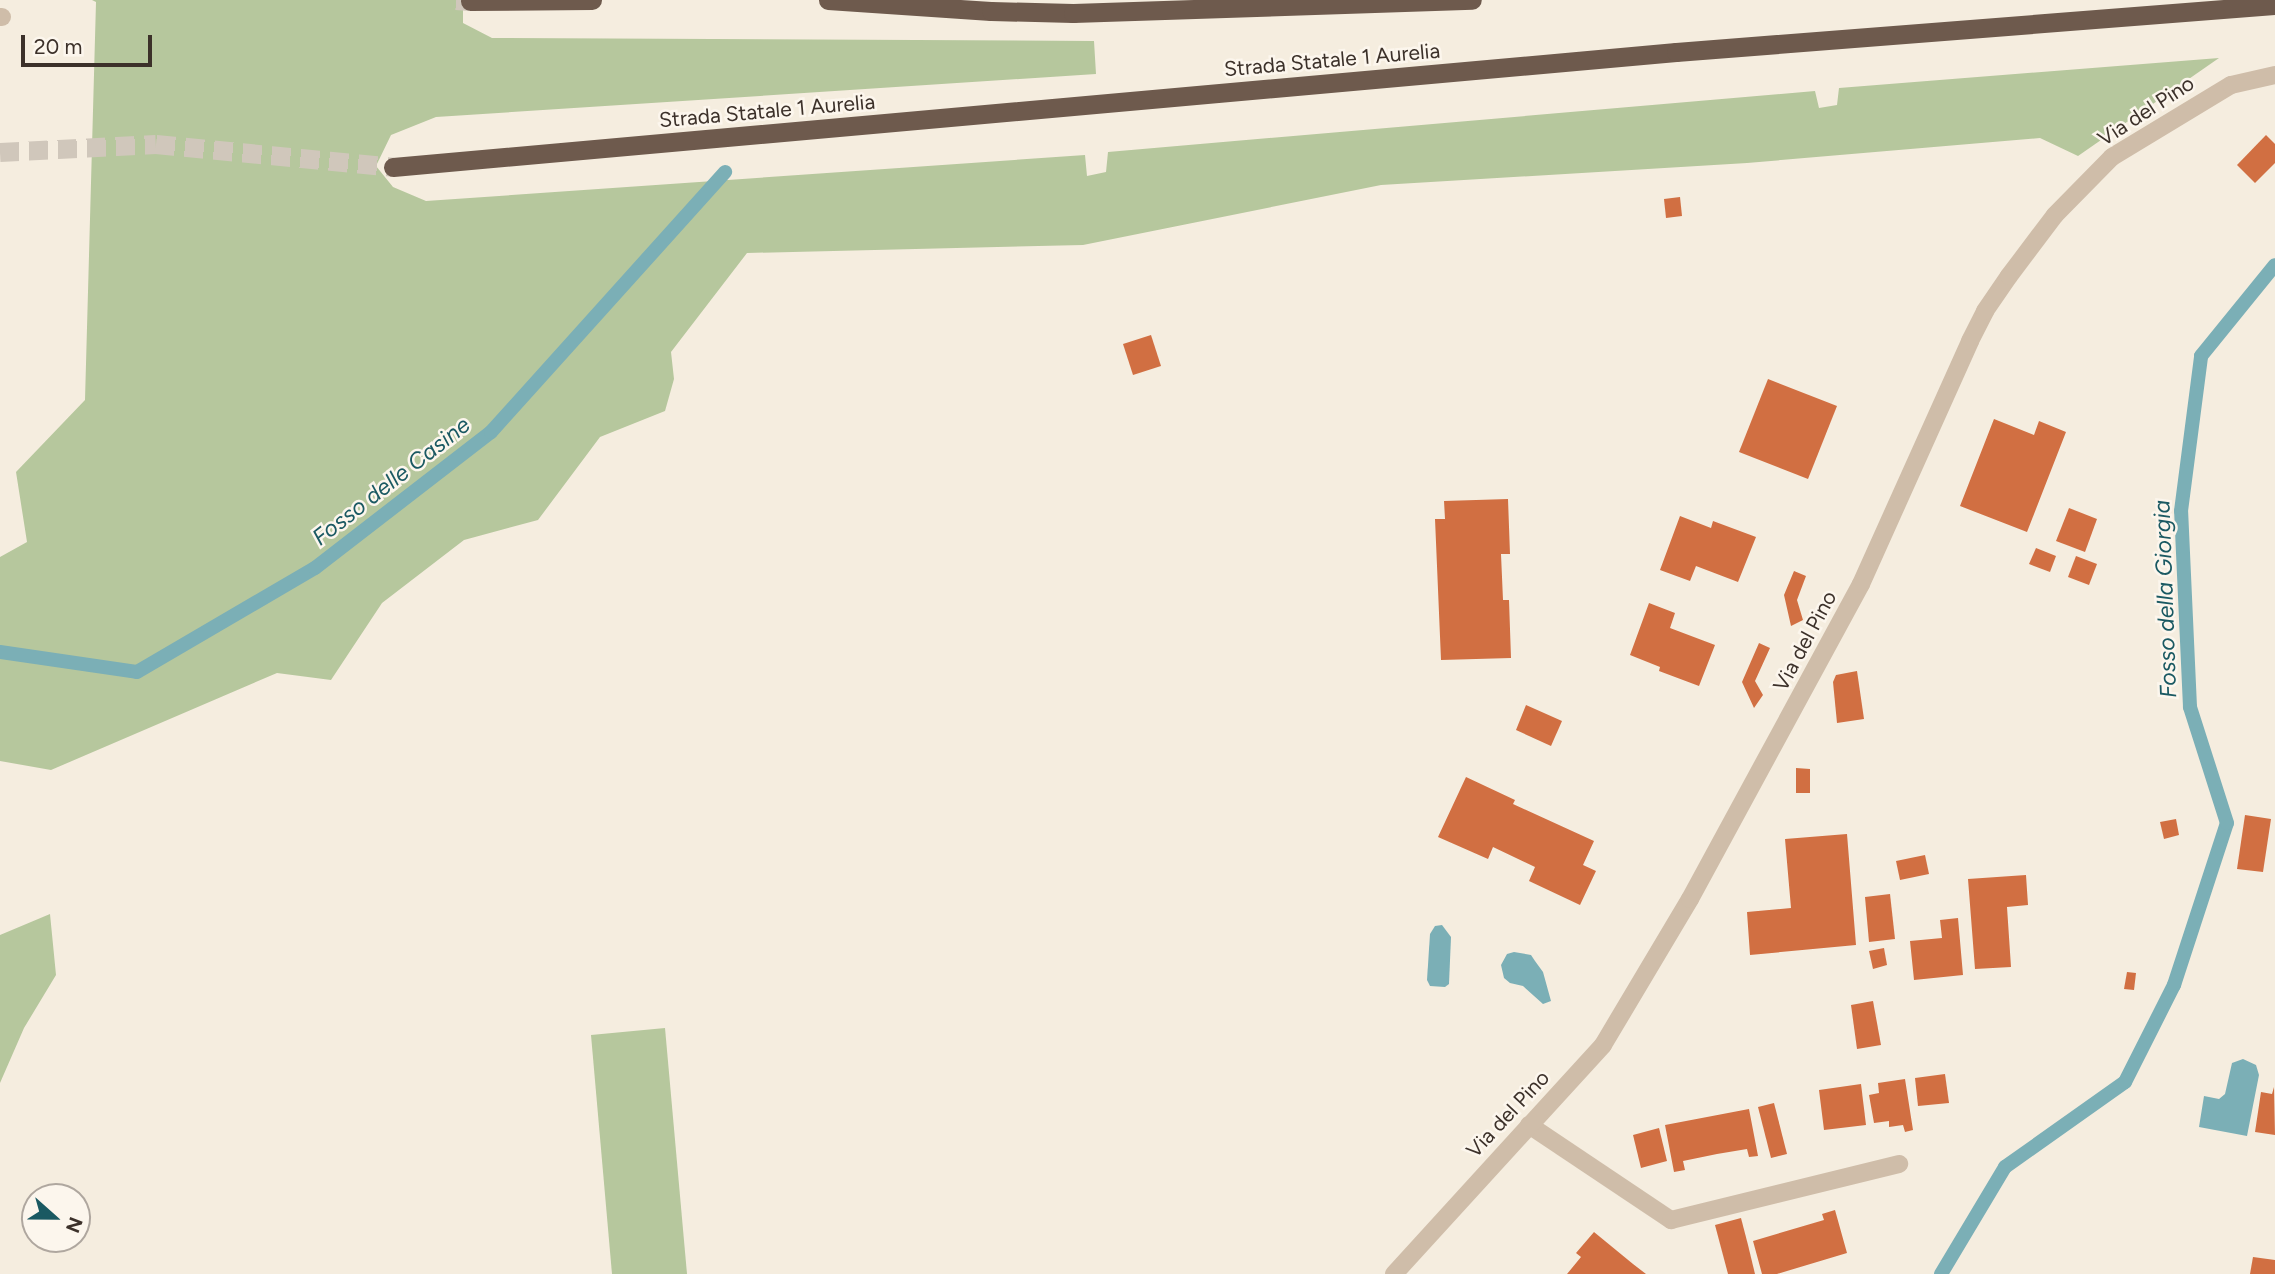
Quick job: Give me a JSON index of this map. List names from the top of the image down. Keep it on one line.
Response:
{"streets":{"highway":["Strada Statale 1 Aurelia"],"street":["Via del Pino"]},"water":["Fosso delle Casine","Fosso della Giorgia"],"scale_bar":"20 m","north":"right"}
